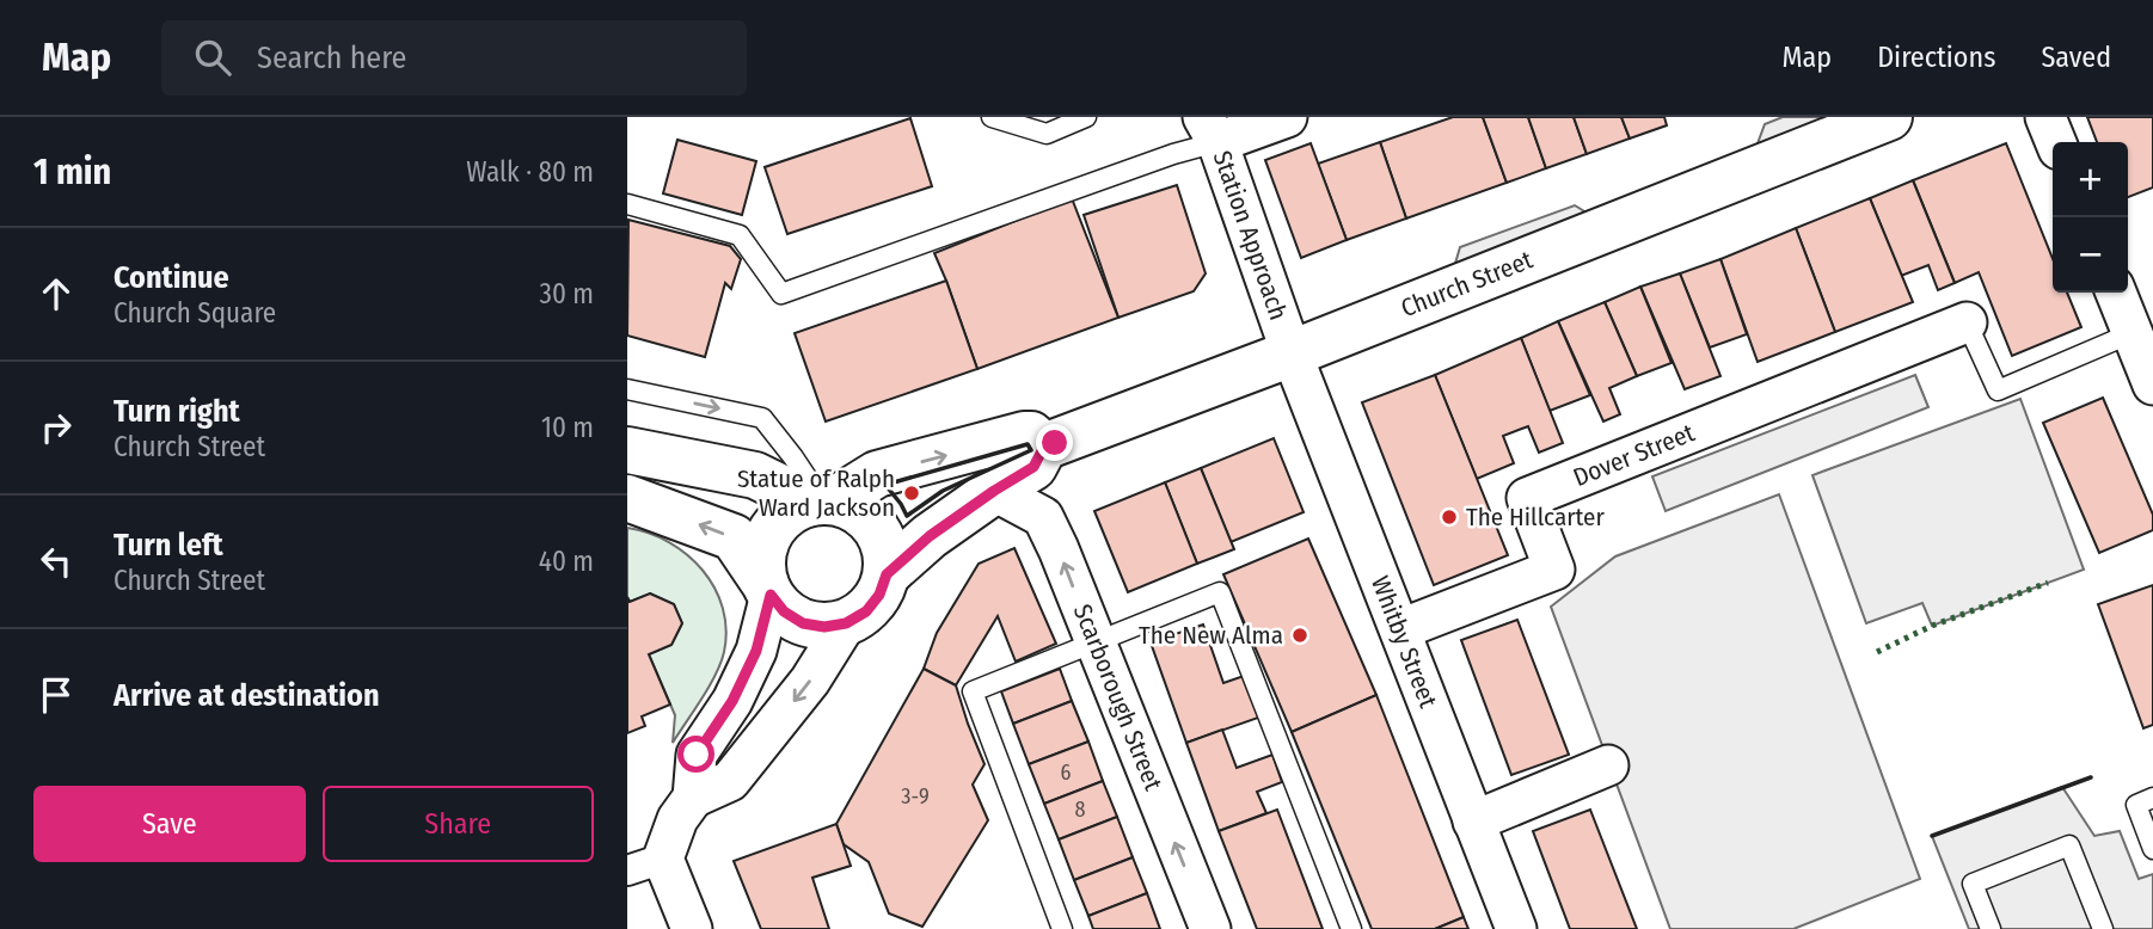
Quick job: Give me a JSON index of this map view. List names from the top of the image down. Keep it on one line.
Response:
{"streets":{"main road":["Church Street"],"street":["Station Approach","Dover Street","Whitby Street","Scarborough Street"]},"crossings":[["Station Approach","Church Street"],["Station Approach","Whitby Street"],["Church Street","Whitby Street"],["Church Street","Scarborough Street"],["Dover Street","Whitby Street"]],"one_way":["Scarborough Street"],"places":["Statue of Ralph Ward Jackson","The Hillcarter","The New Alma"],"house_numbers":["6","3-9","8"],"page":{"header":"Map","search":"Search here","nav":["Map","Directions","Saved"],"heading":["1 min","Walk · 80 m"],"map_buttons":["+","−"],"list":[["Continue","Church Square","30 m"],["Turn right","Church Street","10 m"],["Turn left","Church Street","40 m"],"Arrive at destination"],"buttons":["Save","Share"]}}
